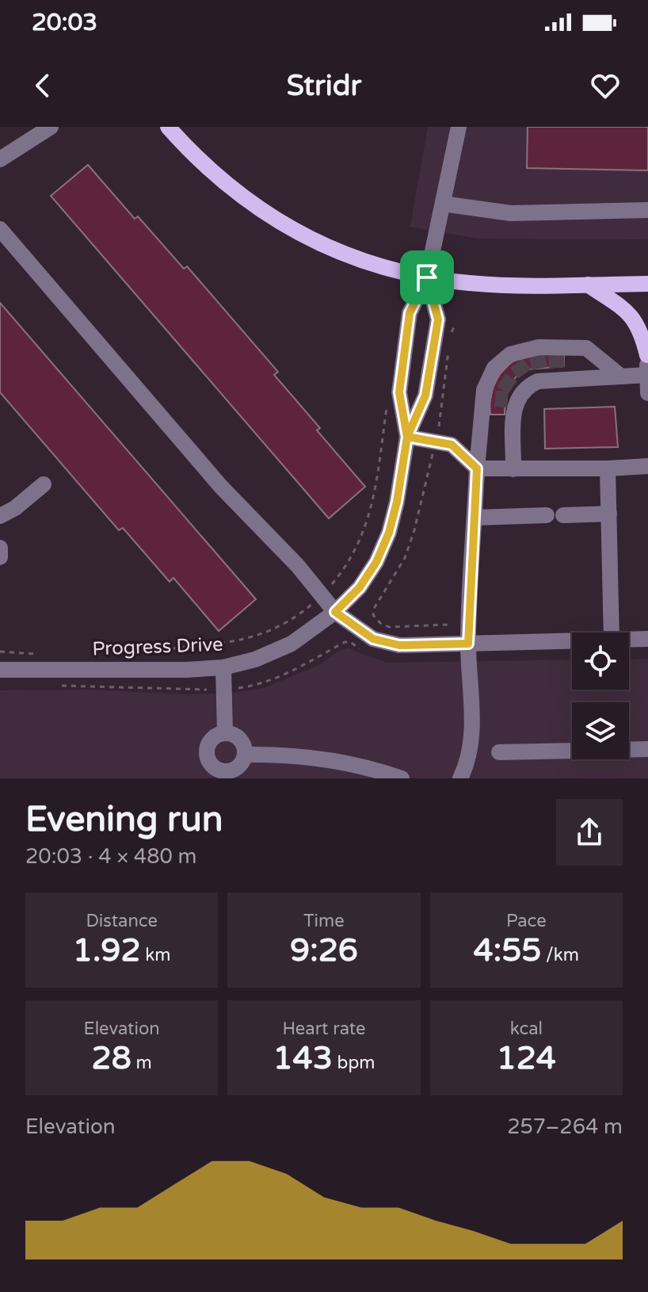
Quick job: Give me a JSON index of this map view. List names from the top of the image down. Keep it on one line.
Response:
{"streets":{"street":["Progress Drive"]},"page":{"status":"20:03","header":"Stridr","heading":["Evening run","20:03 · 4 × 480 m"],"stats":[["Distance","1.92 km"],["Time","9:26"],["Pace","4:55 /km"],["Elevation","28 m"],["Heart rate","143 bpm"],["kcal","124"]],"chart":["Elevation","257–264 m"]}}
